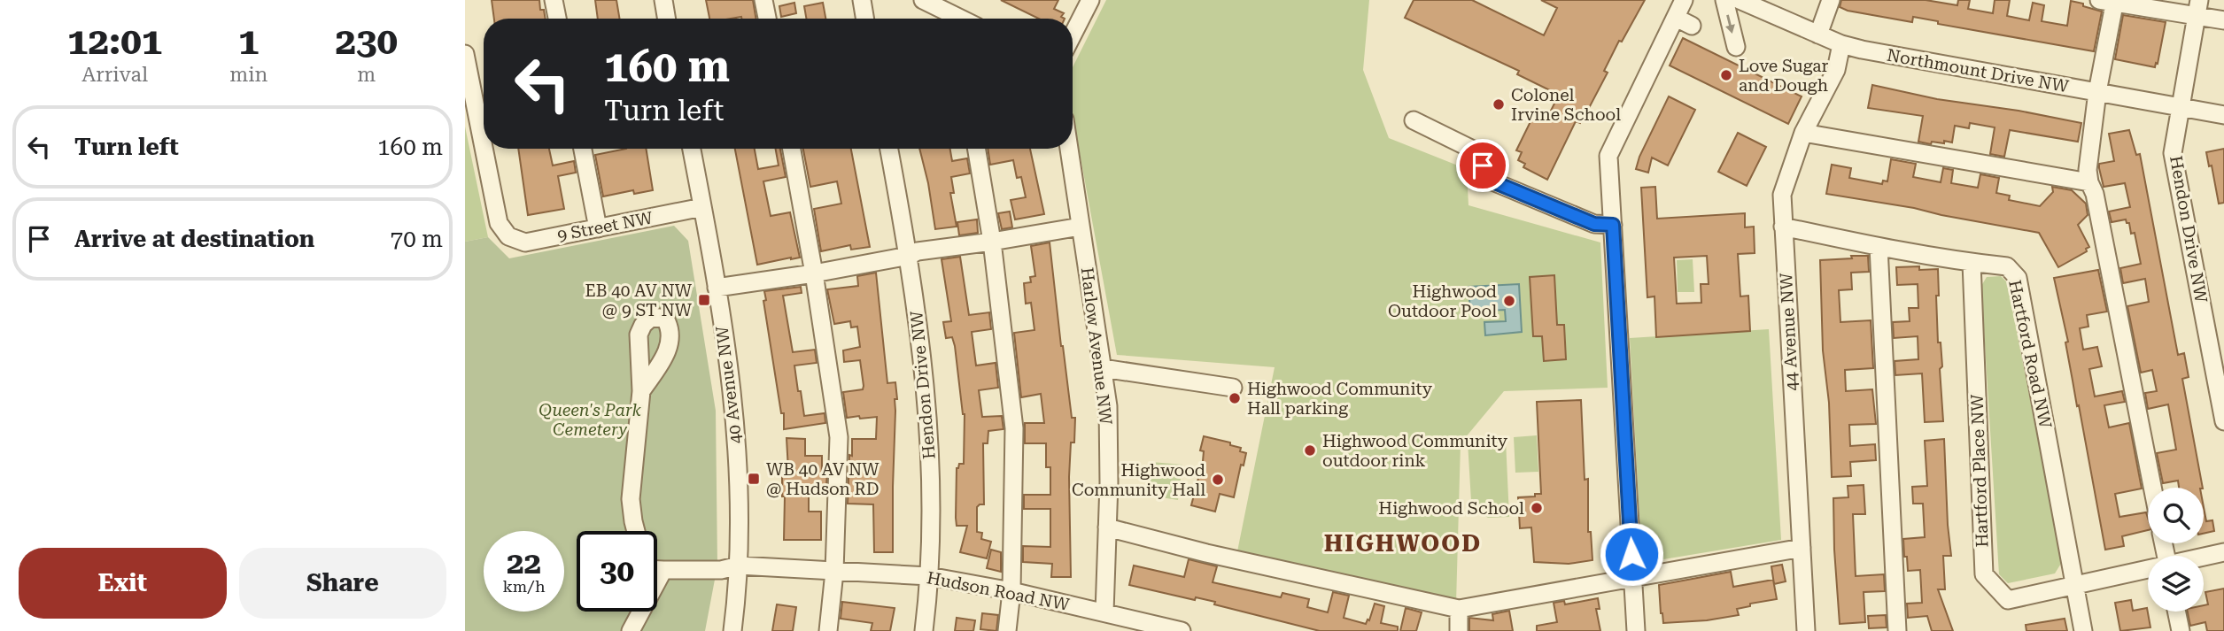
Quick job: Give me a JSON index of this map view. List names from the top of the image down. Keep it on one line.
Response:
{"streets":{"street":["Northmount Drive NW","9 Street NW","Hendon Drive NW","44 Avenue NW","Harlow Avenue NW","Hartford Road NW","40 Avenue NW","Hartford Place NW","Hudson Road NW"]},"crossings":[["Northmount Drive NW","Hendon Drive NW"],["Northmount Drive NW","44 Avenue NW"],["9 Street NW","40 Avenue NW"],["Hendon Drive NW","Hudson Road NW"],["44 Avenue NW","Hartford Road NW"],["Harlow Avenue NW","Hudson Road NW"],["Hartford Road NW","Hartford Place NW"],["40 Avenue NW","Hudson Road NW"]],"districts":["HIGHWOOD"],"parks":["Queen's Park Cemetery"],"places":{"other":["Love Sugar and Dough","Colonel Irvine School","Highwood Outdoor Pool","Highwood Community Hall parking","Highwood Community outdoor rink","Highwood Community Hall","Highwood School"],"transit":["EB 40 AV NW @ 9 ST NW","WB 40 AV NW @ Hudson RD"]},"page":{"eta":["12:01","Arrival","1","min","230","m"],"turn":["160 m","Turn left"],"list":[{"name":"Turn left","value":"160 m"},{"name":"Arrive at destination","value":"70 m"}],"speed":"22 km/h","limit":"30","buttons":["Exit","Share"]}}
